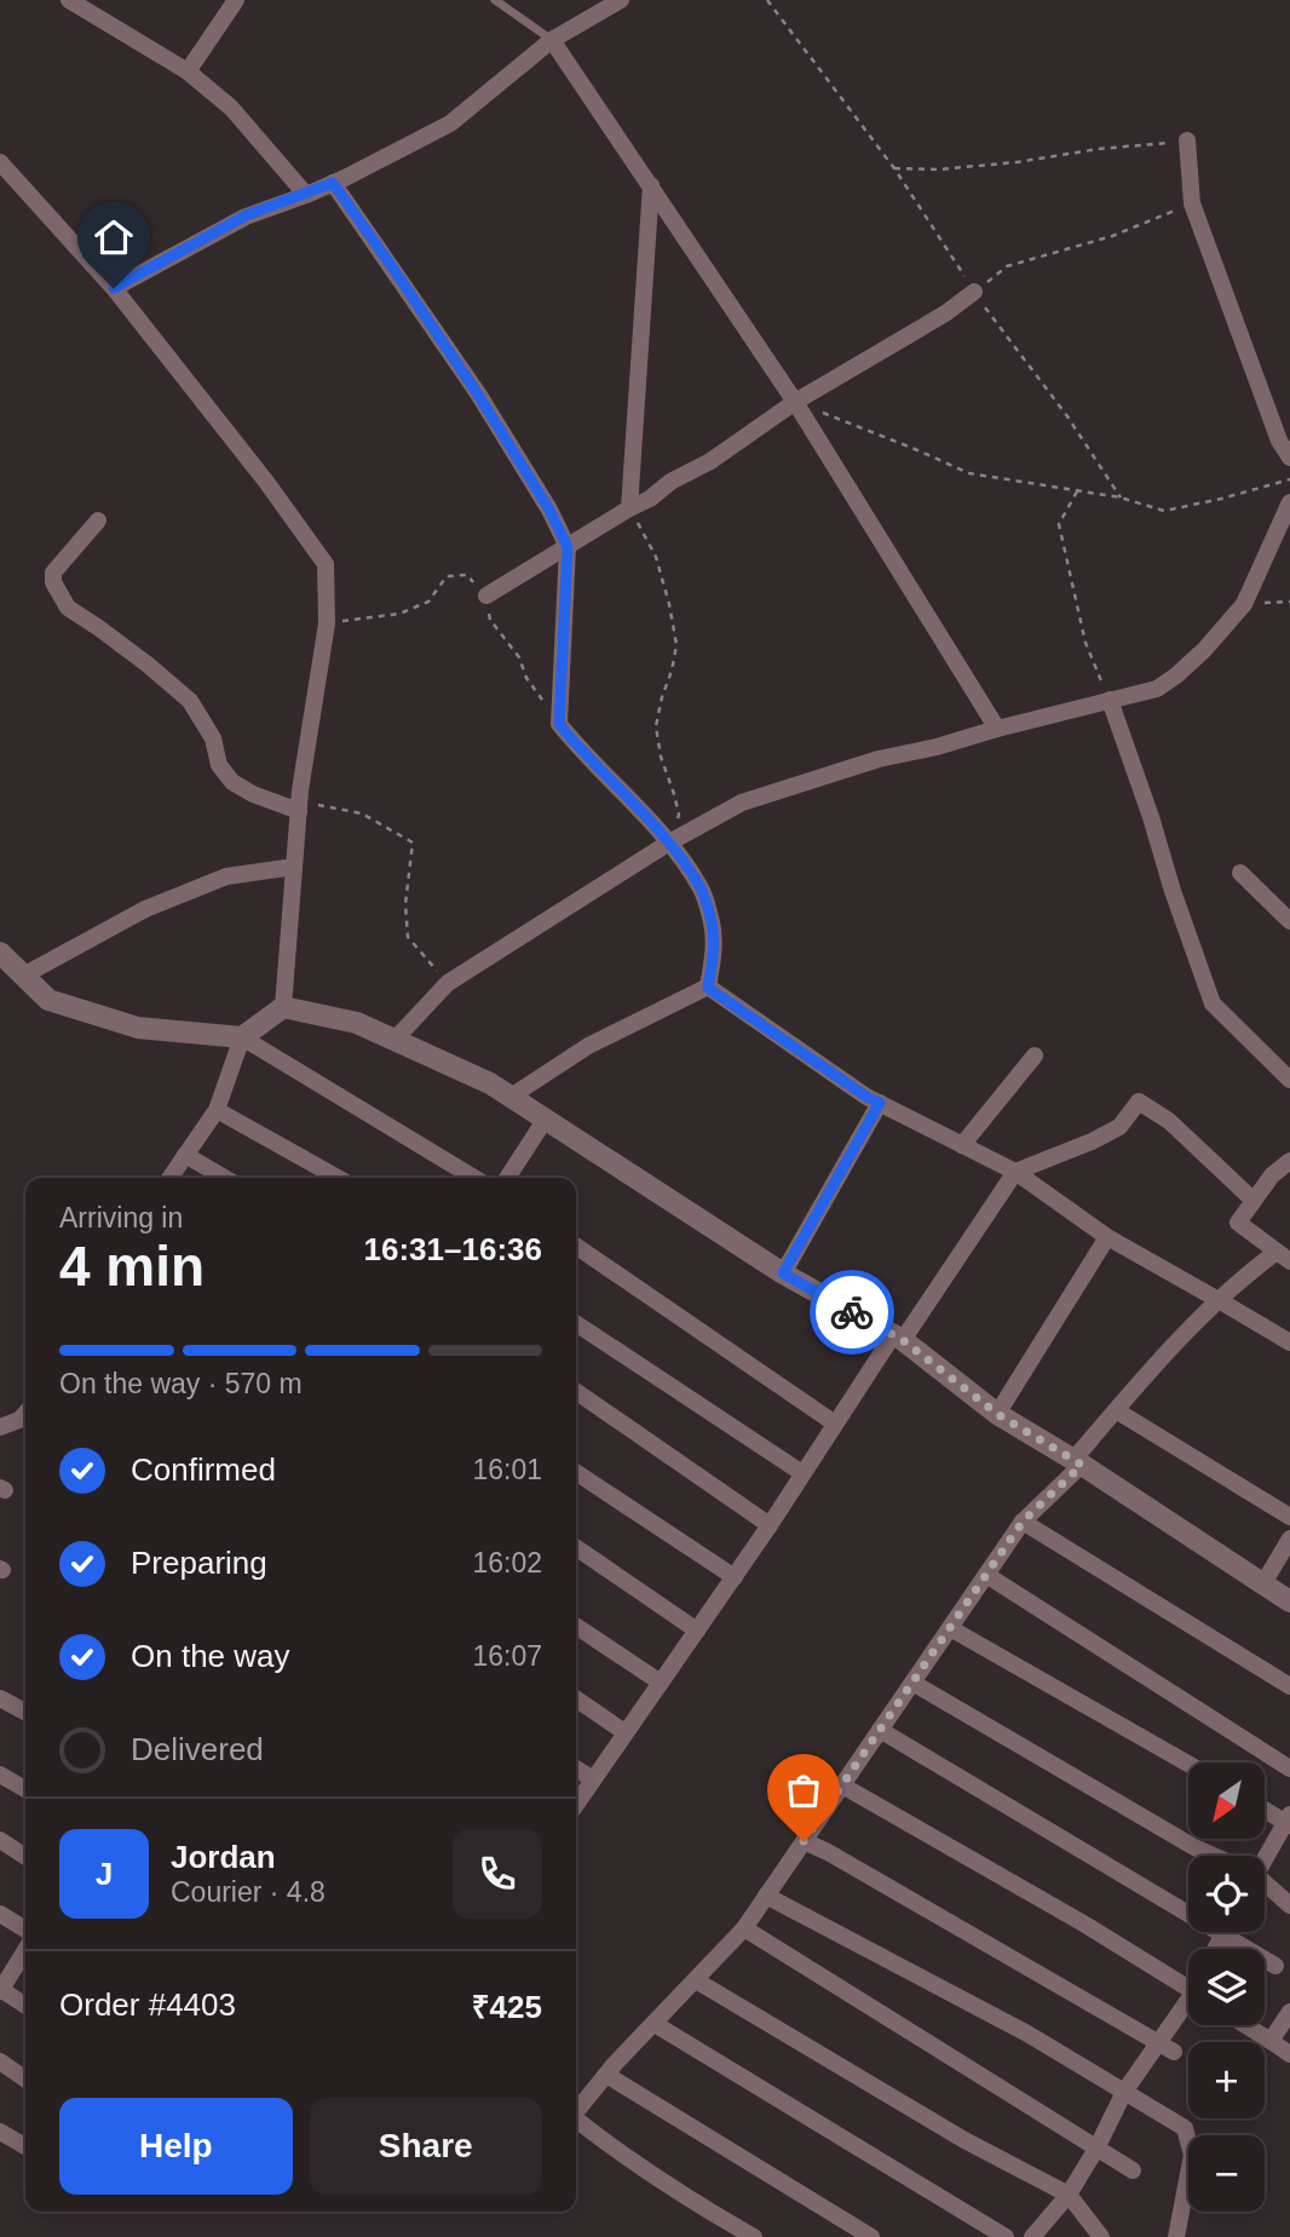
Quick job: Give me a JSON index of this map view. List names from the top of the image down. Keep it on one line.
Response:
{"north":"bottom left","page":{"heading":["4 min","Arriving in","16:31–16:36"],"panel":["Jordan","Courier · 4.8","Order #4403","₹425"],"bar":"On the way · 570 m","list":[["Confirmed","16:01"],["Preparing","16:02"],["On the way","16:07"],"Delivered"],"map_buttons":["+","−"],"round":"J","buttons":["Help","Share"]}}
